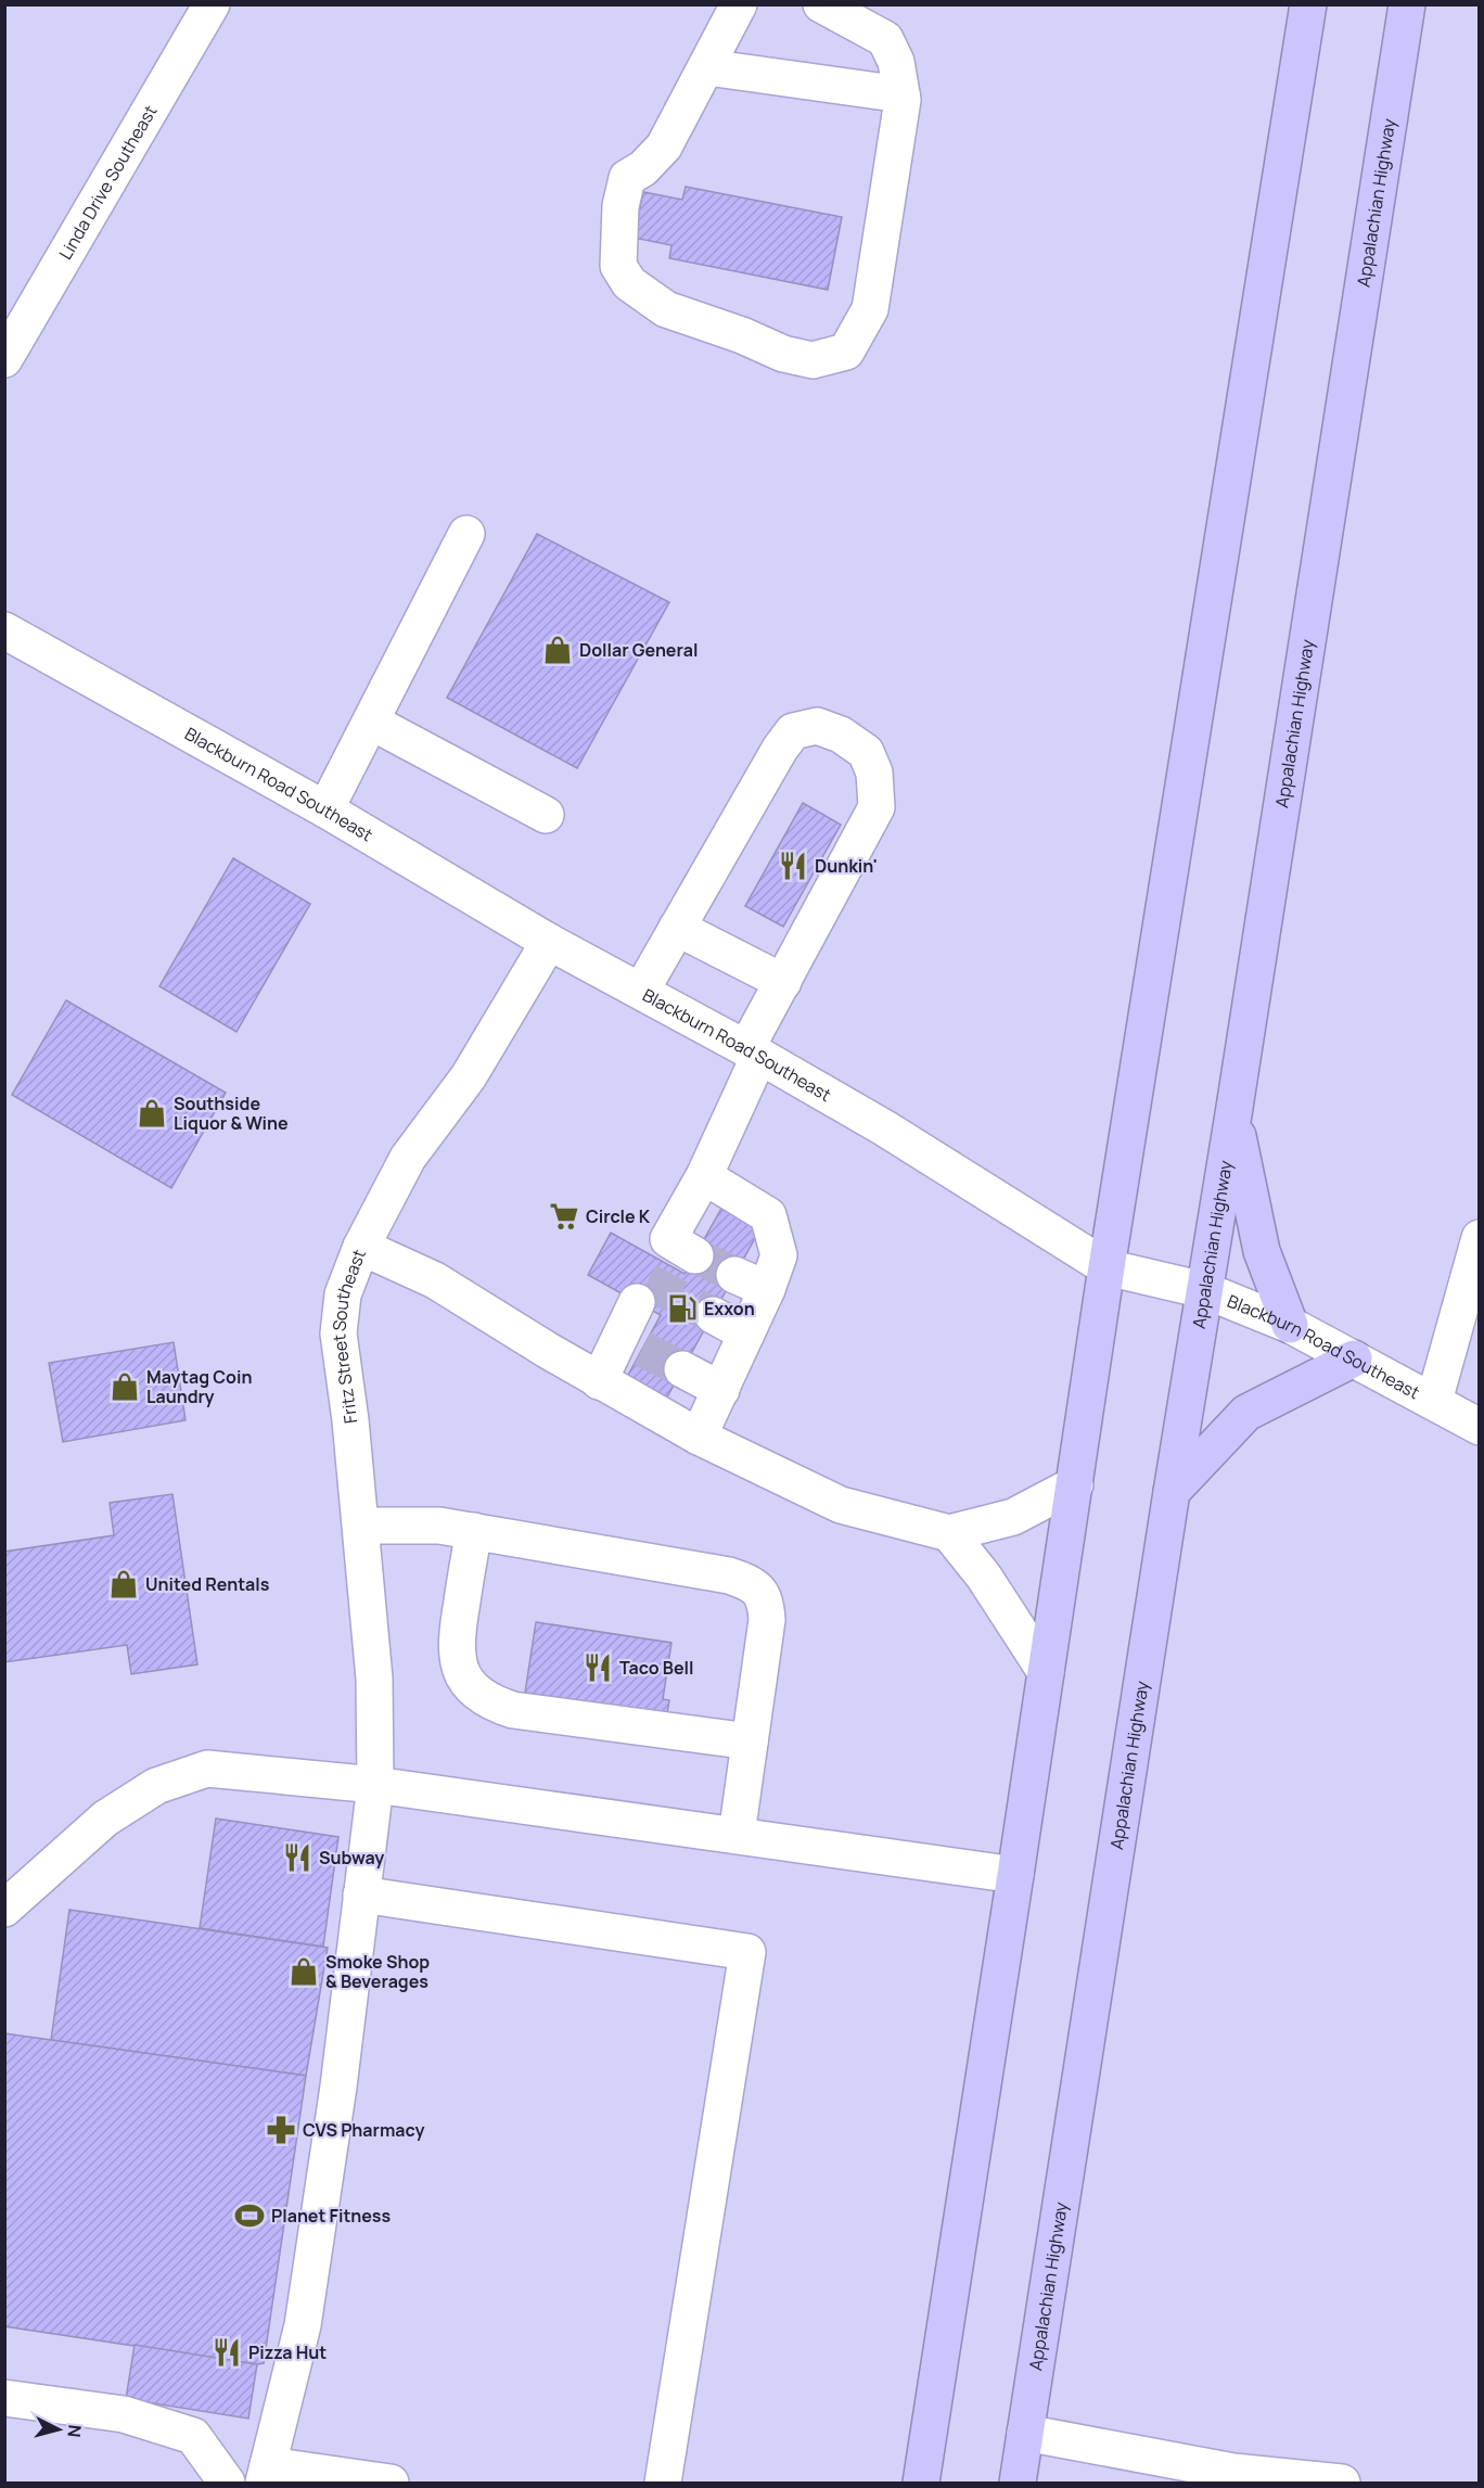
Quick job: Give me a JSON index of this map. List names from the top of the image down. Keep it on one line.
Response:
{"streets":{"highway":["Appalachian Highway"],"street":["Linda Drive Southeast","Blackburn Road Southeast","Fritz Street Southeast"]},"crossings":[["Appalachian Highway","Blackburn Road Southeast"],["Blackburn Road Southeast","Fritz Street Southeast"]],"places":{"shop":["Dollar General","Southside Liquor & Wine","Maytag Coin Laundry","United Rentals","Smoke Shop & Beverages"],"restaurant":["Dunkin'","Taco Bell","Subway","Pizza Hut"],"supermarket":["Circle K"],"fuel station":["Exxon"],"pharmacy":["CVS Pharmacy"],"sports":["Planet Fitness"]},"north":"right"}
